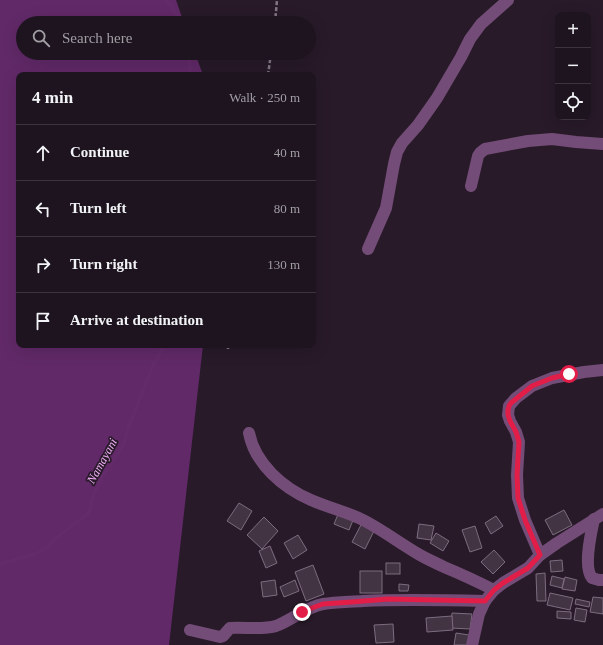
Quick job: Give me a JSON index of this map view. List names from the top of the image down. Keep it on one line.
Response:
{"water":["Namayani"],"page":{"map_buttons":["+","−"],"search":"Search here","heading":["4 min","Walk · 250 m"],"list":[["Continue","40 m"],["Turn left","80 m"],["Turn right","130 m"],"Arrive at destination"]}}
